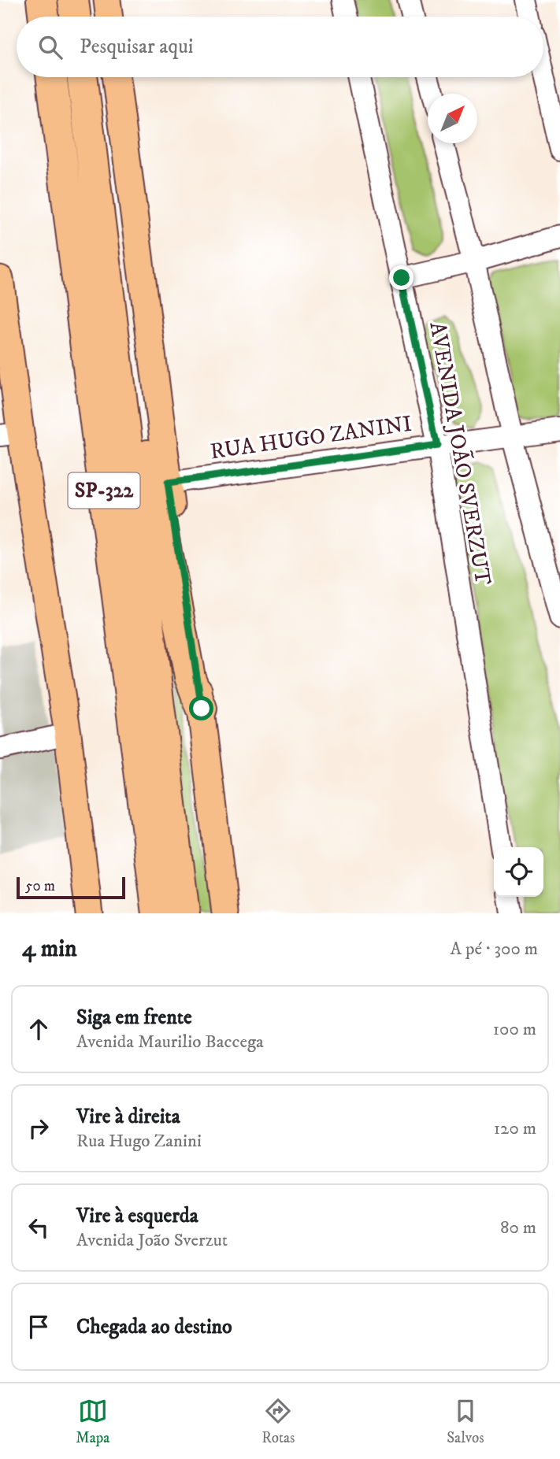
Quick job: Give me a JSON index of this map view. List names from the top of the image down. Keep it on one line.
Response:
{"streets":{"highway":["SP-322"],"street":["RUA HUGO ZANINI","AVENIDA JOÃO SVERZUT"]},"crossings":[["RUA HUGO ZANINI","AVENIDA JOÃO SVERZUT"]],"scale_bar":"50 m","north":"top right","page":{"search":"Pesquisar aqui","scale":"50 m","heading":["4 min","A pé · 300 m"],"list":[["Siga em frente","Avenida Maurilio Baccega","100 m"],["Vire à direita","Rua Hugo Zanini","120 m"],["Vire à esquerda","Avenida João Sverzut","80 m"],"Chegada ao destino"],"nav":["Mapa","Rotas","Salvos"]}}
